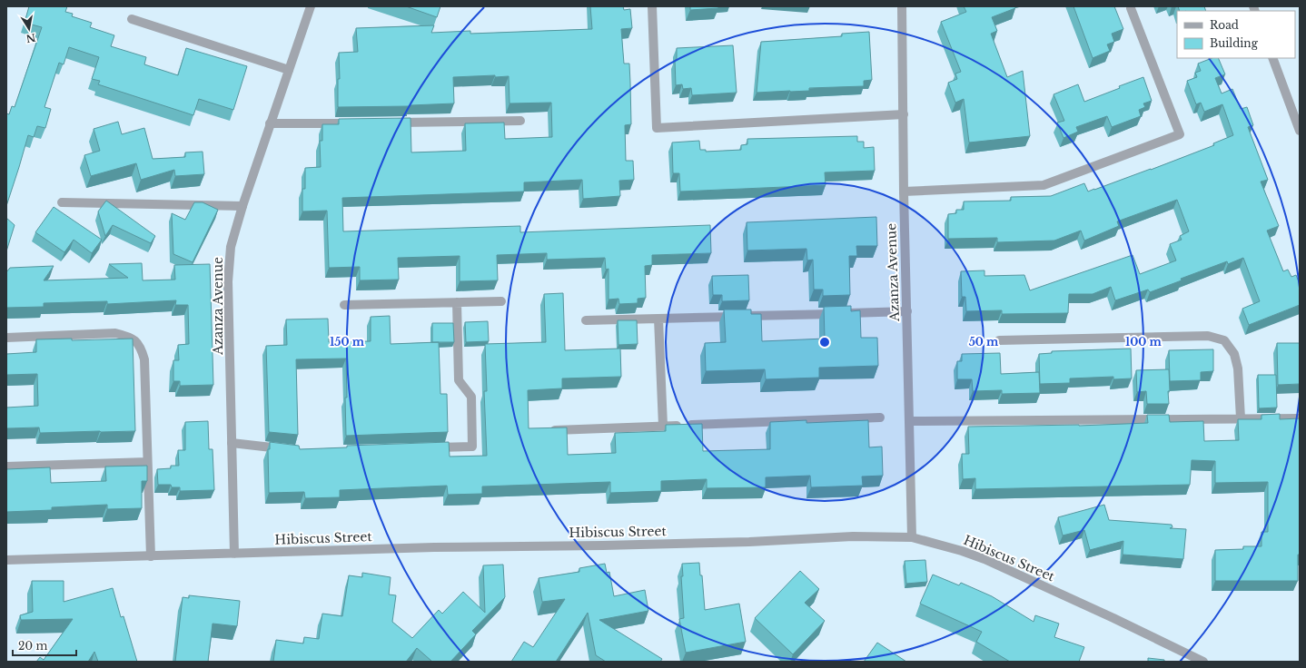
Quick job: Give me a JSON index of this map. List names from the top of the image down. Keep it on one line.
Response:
{"streets":{"street":["Azanza Avenue","Hibiscus Street"]},"crossings":[["Azanza Avenue","Hibiscus Street"]],"legend":["Road","Building"],"scale_bar":"20 m","north":"bottom","rings":["50 m","100 m","150 m"]}
